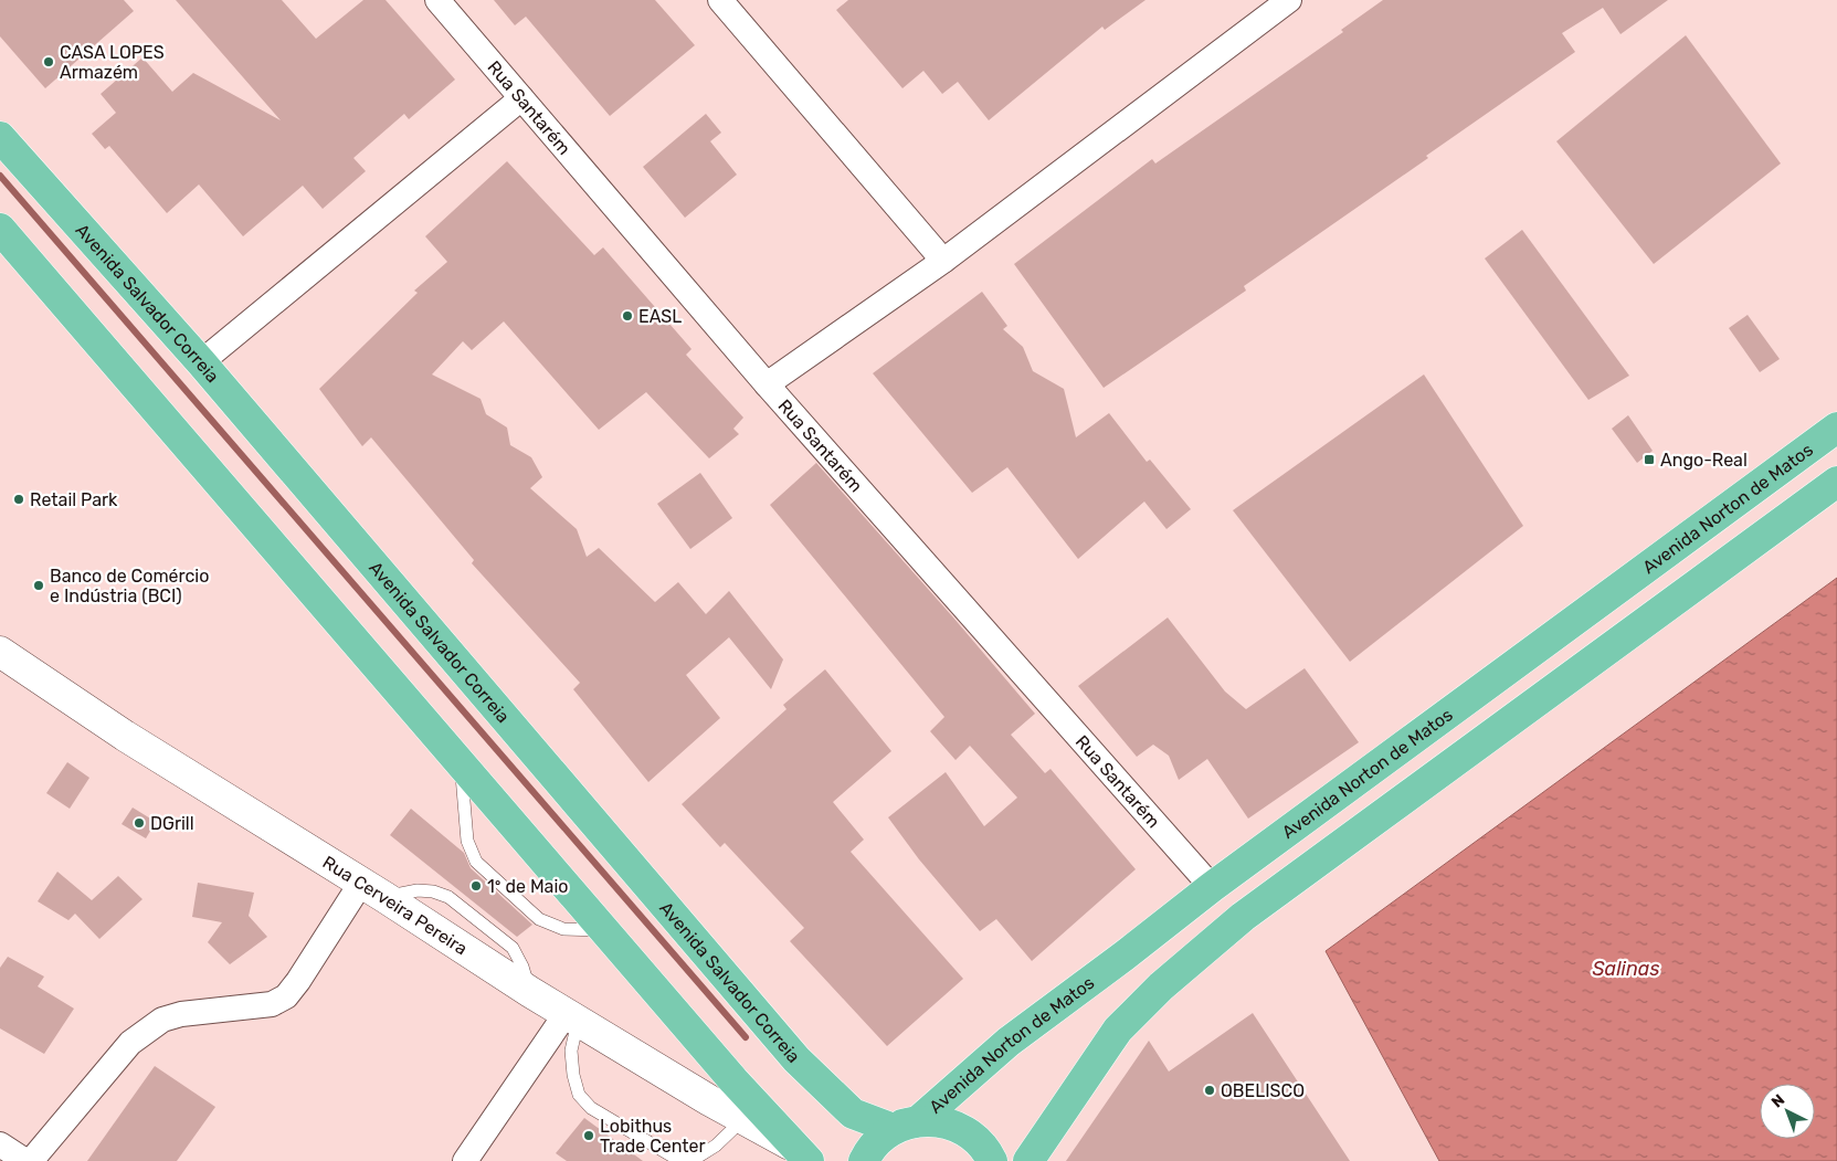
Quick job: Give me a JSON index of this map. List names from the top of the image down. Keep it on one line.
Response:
{"streets":{"main road":["Avenida Salvador Correia","Avenida Norton de Matos","Rua Cerveira Pereira"],"street":["Rua Santarém"]},"crossings":[["Rua Santarém","Avenida Norton de Matos"],["Avenida Salvador Correia","Avenida Norton de Matos"]],"water":["Salinas"],"places":{"other":["CASA LOPES Armazém","EASL","Retail Park","Banco de Comércio e Indústria (BCI)","DGrill","1º de Maio","OBELISCO","Lobithus Trade Center"],"transit":["Ango-Real"]},"north":"top left"}
